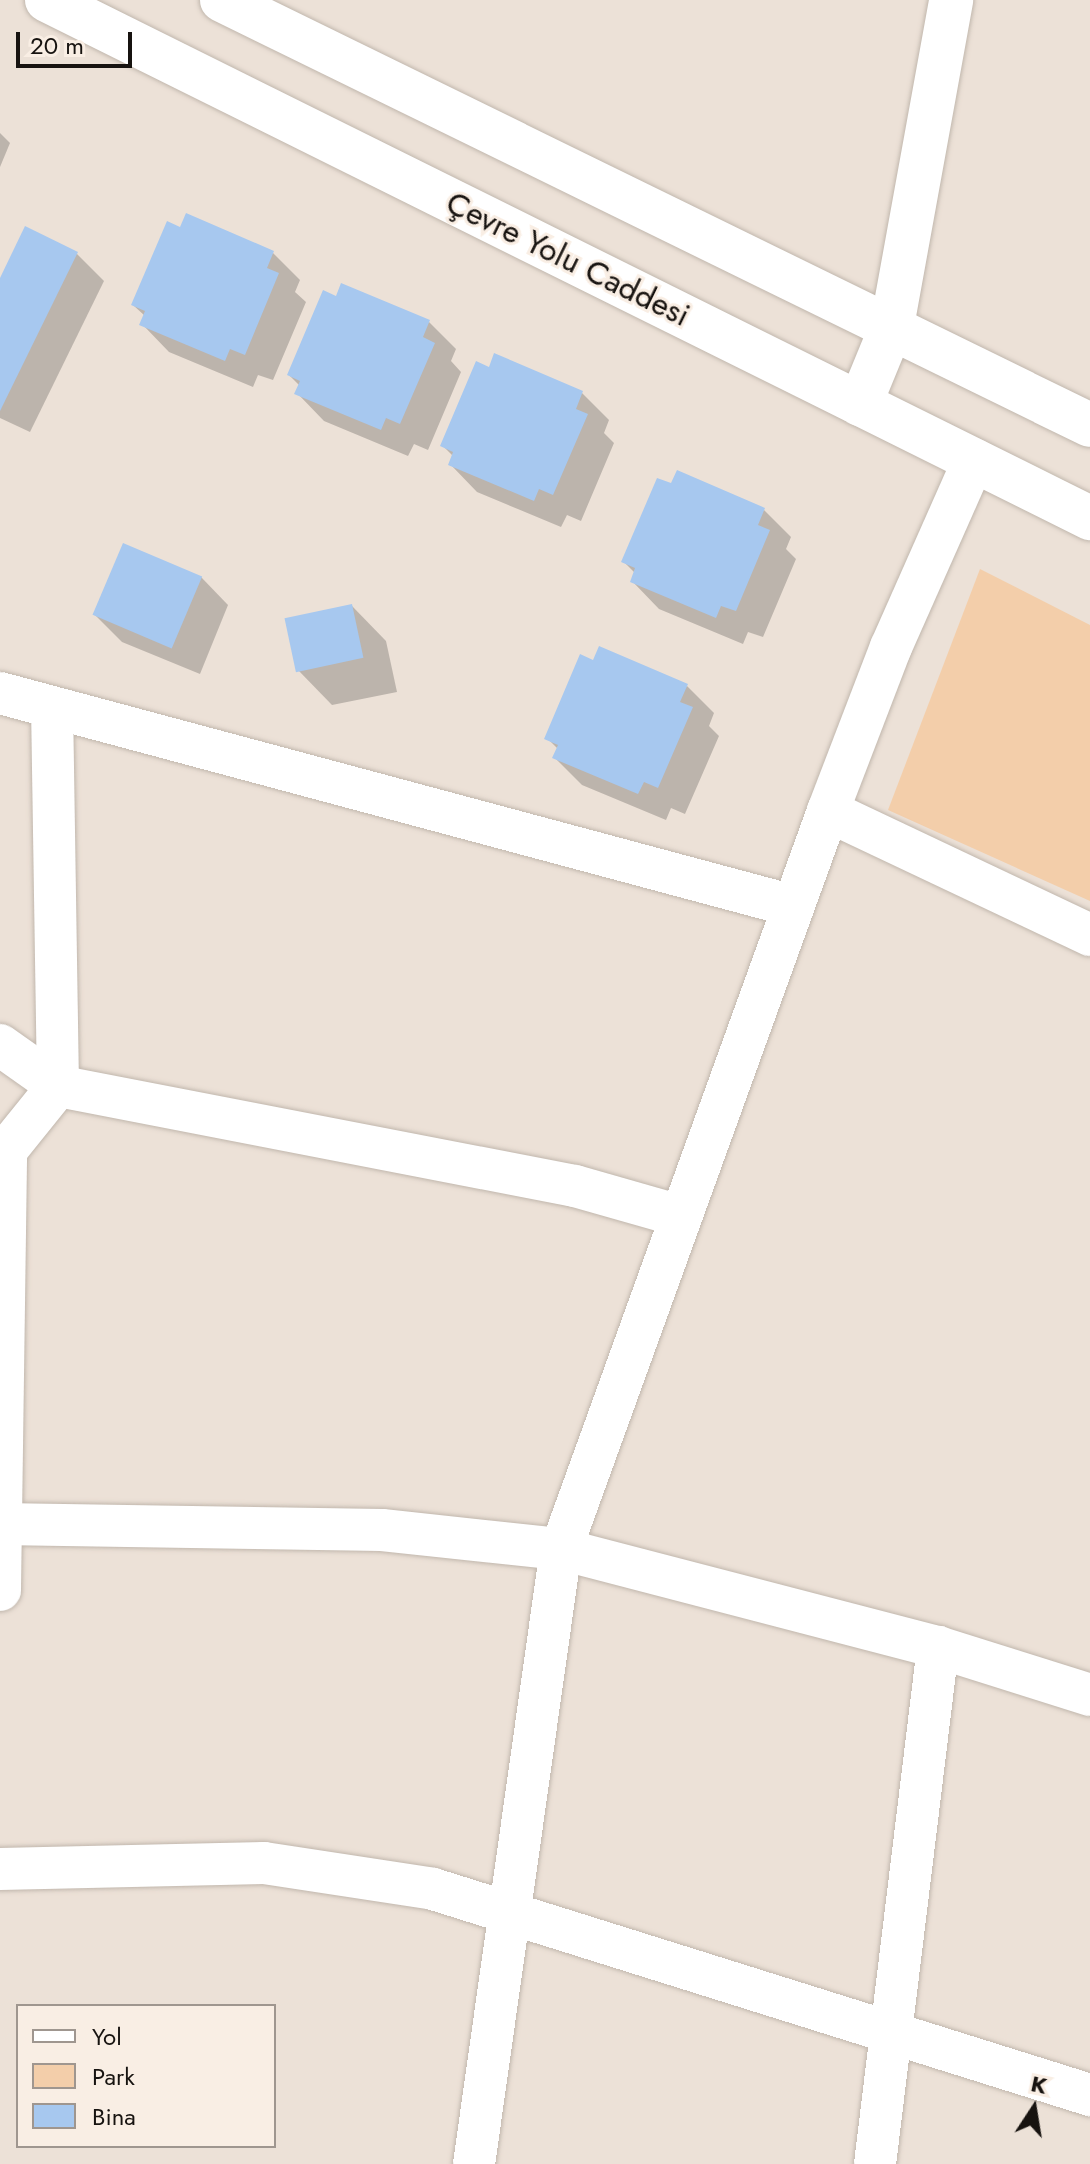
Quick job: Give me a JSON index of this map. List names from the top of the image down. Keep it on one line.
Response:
{"streets":{"main road":["Çevre Yolu Caddesi"]},"legend":["Yol","Park","Bina"],"scale_bar":"20 m","north":"top"}
